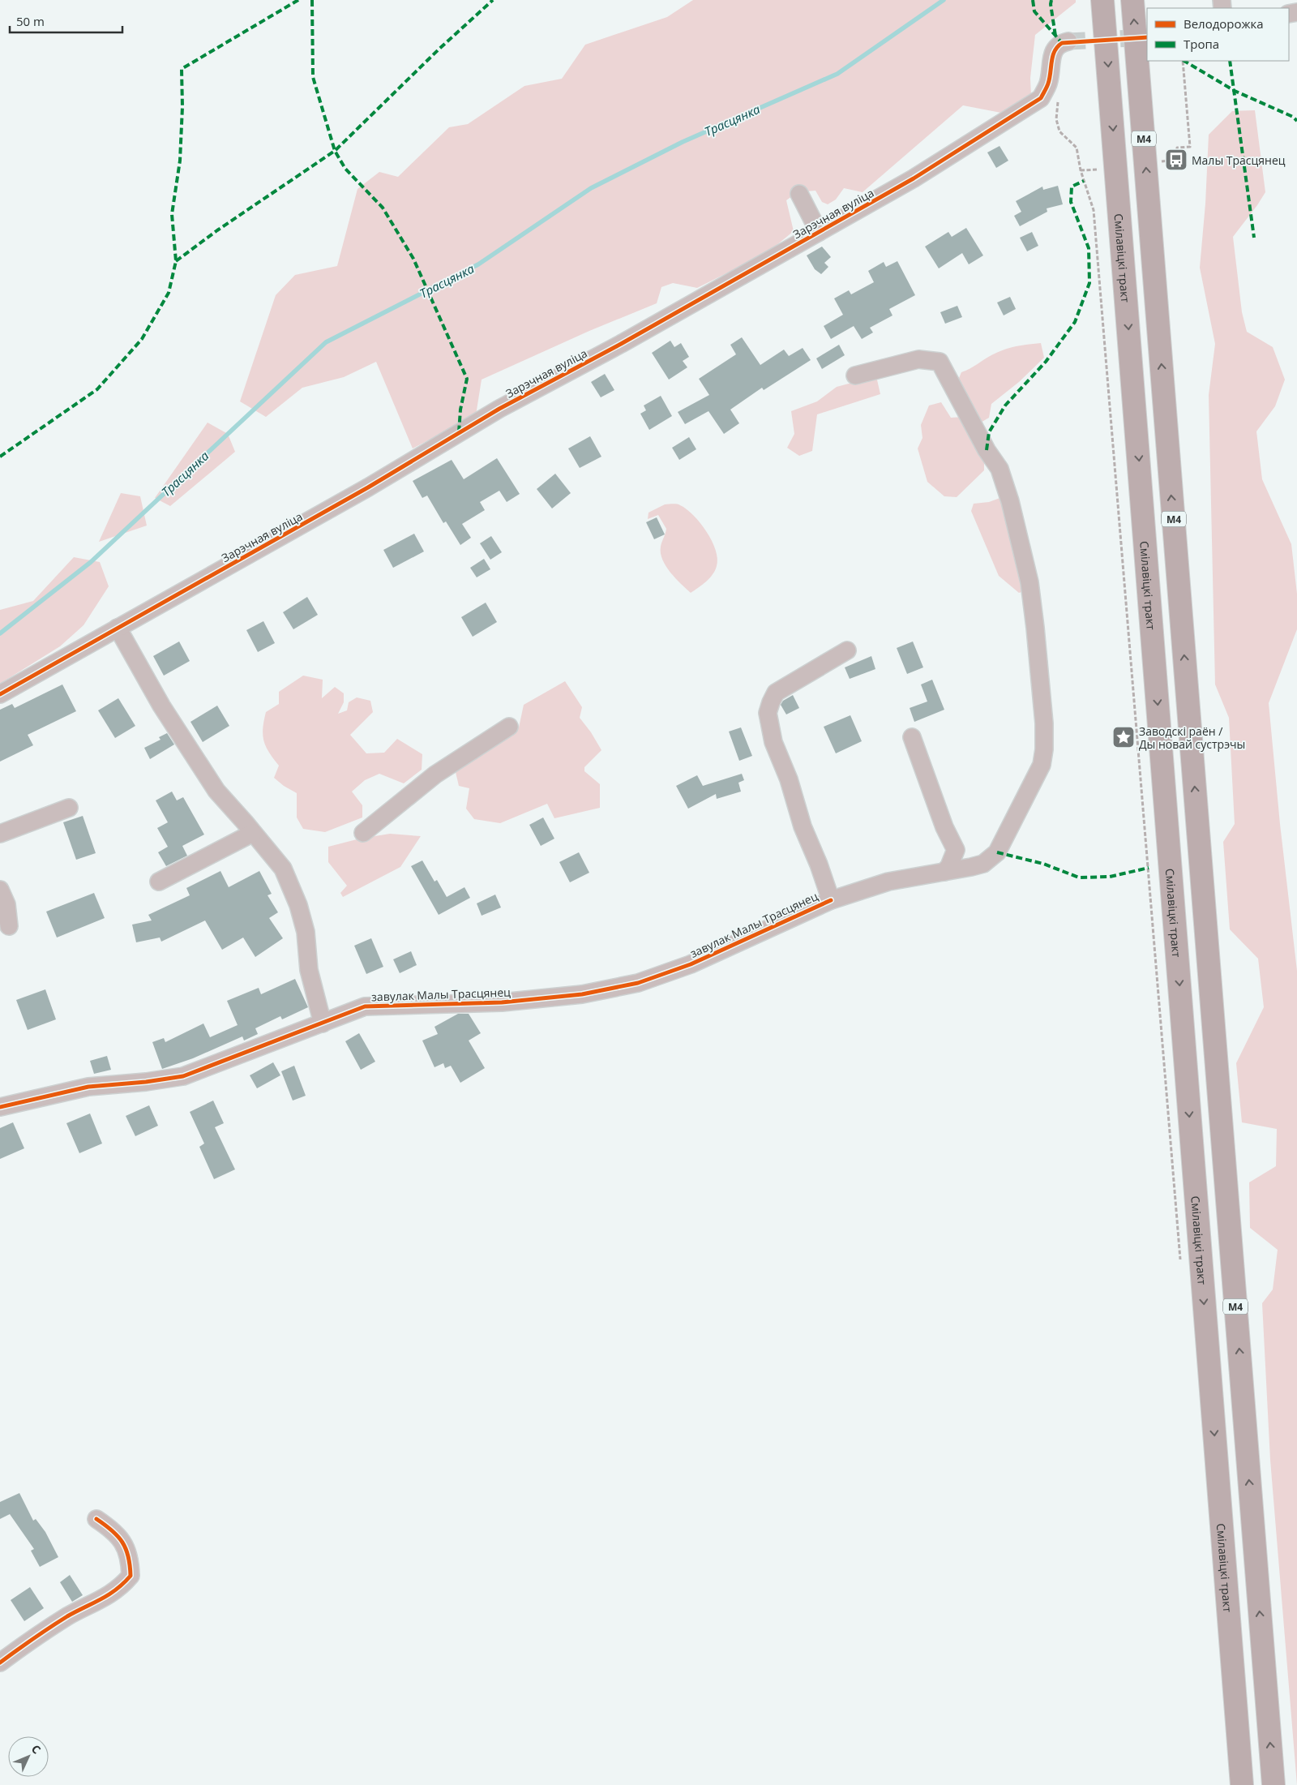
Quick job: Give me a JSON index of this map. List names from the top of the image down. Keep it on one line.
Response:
{"streets":{"highway":["М4","Смілавіцкі тракт"],"street":["Зарэчная вуліца","завулак Малы Трасцянец"]},"water":["Трасцянка"],"places":{"bus stop":["Малы Трасцянец"],"place":["Заводскі раён / Ды новай сустрэчы"]},"legend":["Велодорожка","Тропа"],"scale_bar":"50 m","north":"top right"}
